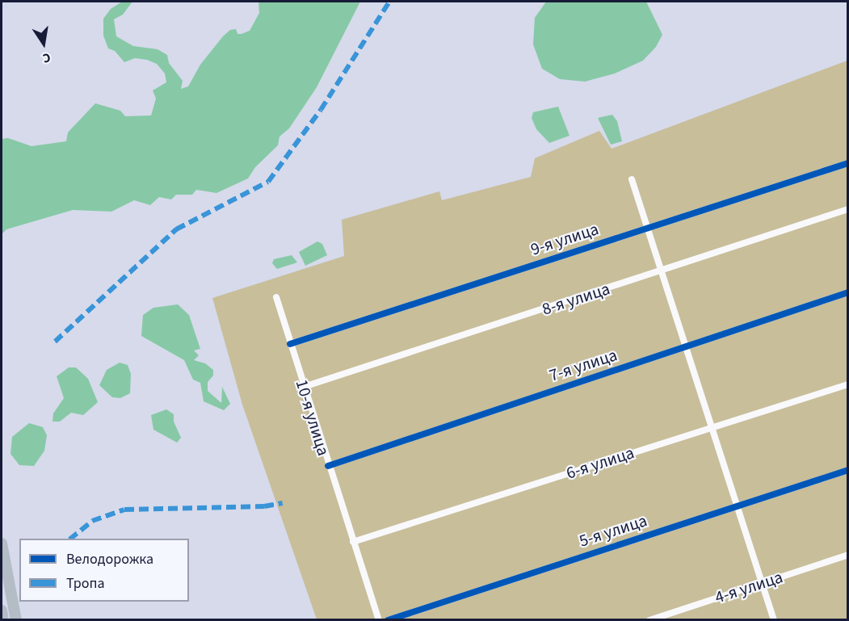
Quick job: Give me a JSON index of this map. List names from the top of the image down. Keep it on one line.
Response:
{"streets":{"street":["9-я улица","8-я улица","7-я улица","10-я улица","6-я улица","5-я улица","4-я улица"]},"crossings":[["9-я улица","10-я улица"],["8-я улица","10-я улица"],["7-я улица","10-я улица"],["10-я улица","6-я улица"]],"legend":["Велодорожка","Тропа"],"north":"bottom"}
